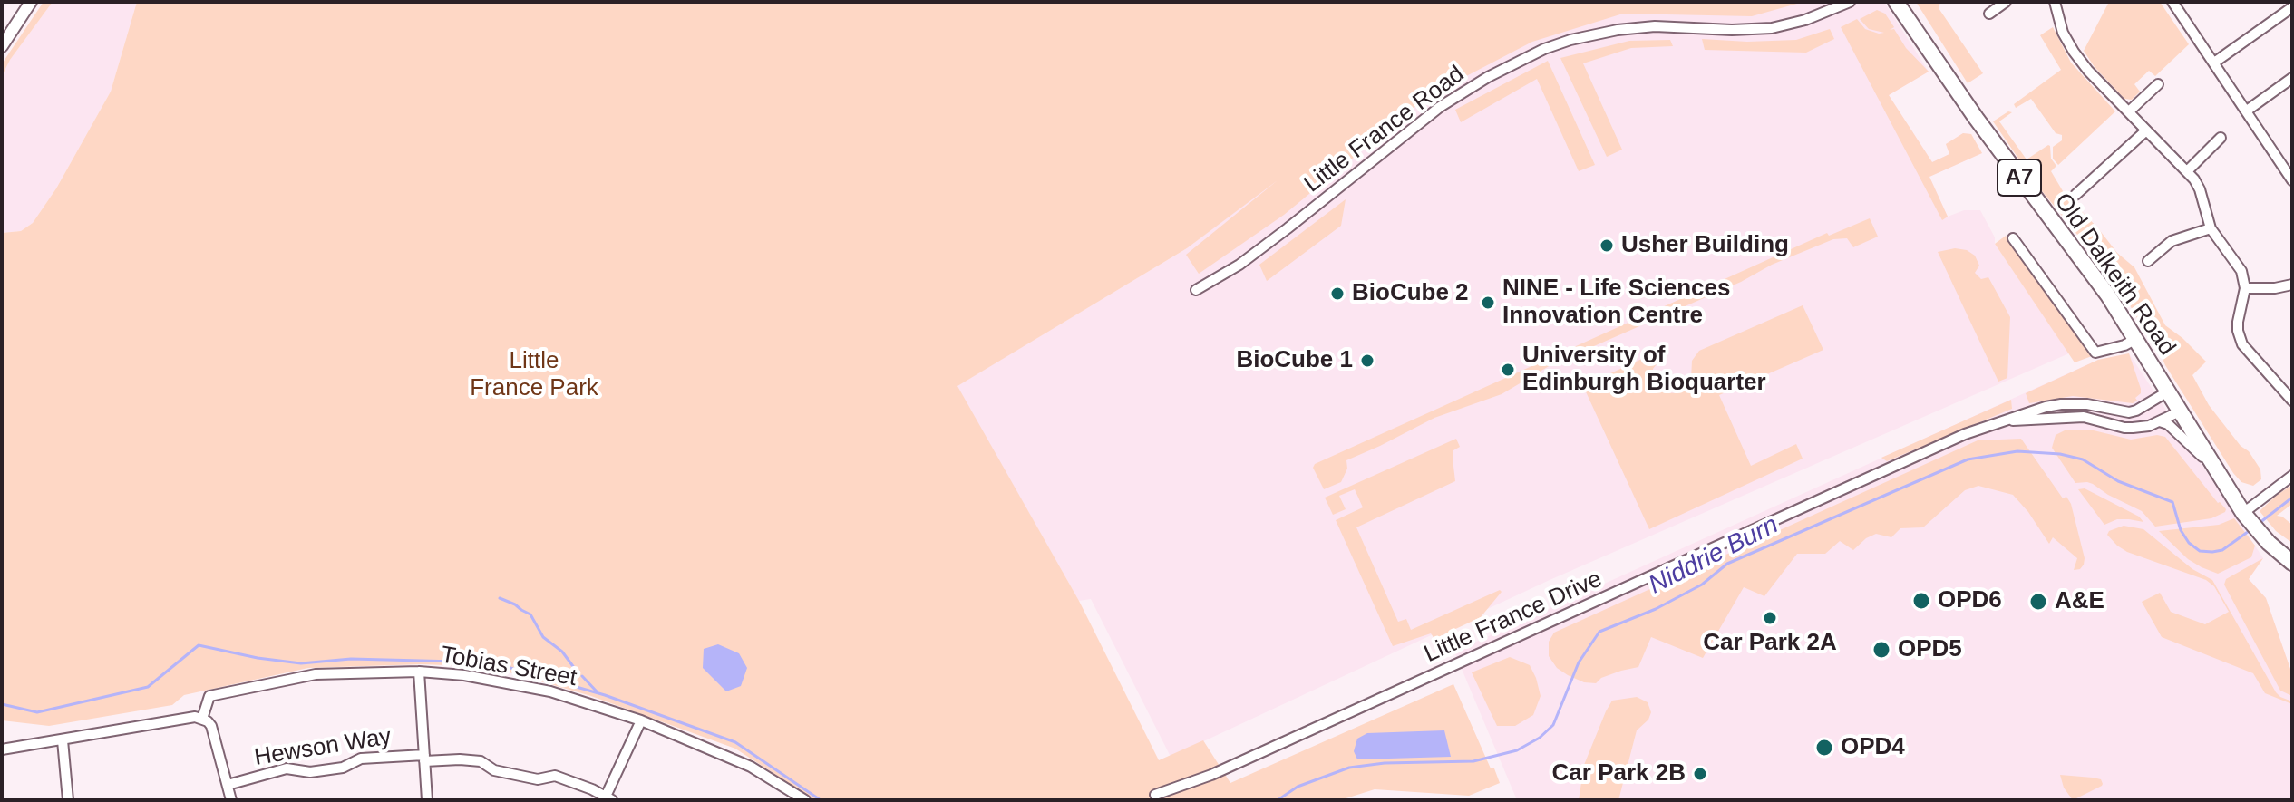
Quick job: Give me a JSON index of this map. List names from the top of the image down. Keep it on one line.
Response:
{"streets":{"main road":["A7","Old Dalkeith Road"],"street":["Little France Road","Little France Drive","Tobias Street","Hewson Way"]},"crossings":[["Old Dalkeith Road","Little France Drive"]],"water":["Niddrie Burn"],"parks":["Little France Park"],"places":["Usher Building","BioCube 2","NINE - Life Sciences Innovation Centre","BioCube 1","University of Edinburgh Bioquarter","OPD6","A&E","Car Park 2A","OPD5","OPD4","Car Park 2B"]}
